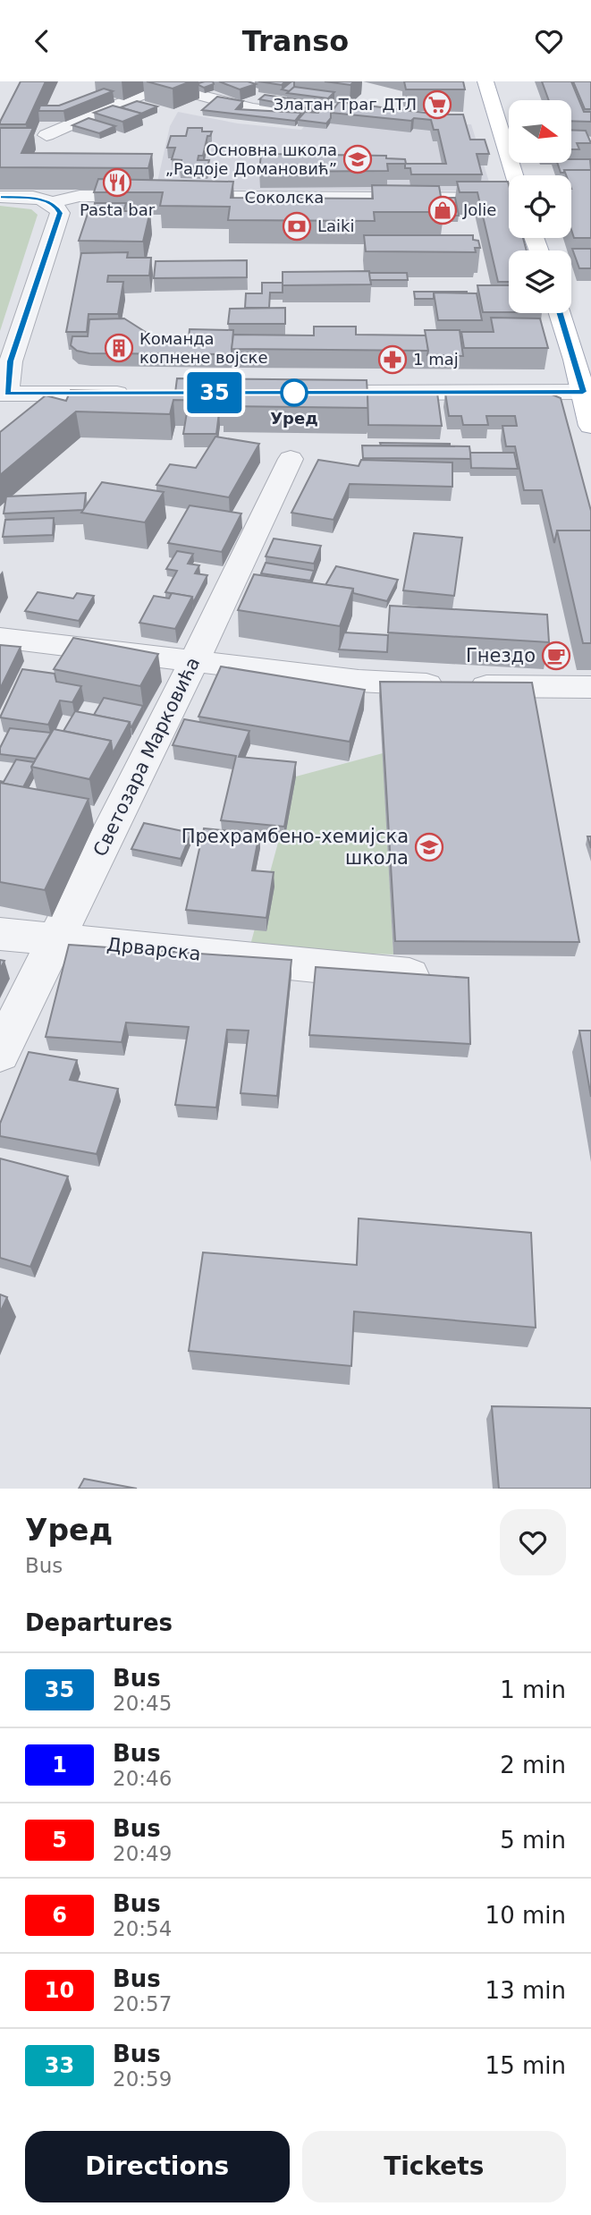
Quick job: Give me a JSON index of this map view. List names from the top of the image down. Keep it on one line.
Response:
{"streets":{"street":["Соколска","Светозара Марковића","Дрварска"]},"crossings":[["Светозара Марковића","Дрварска"]],"places":{"supermarket":["Златан Траг ДТЛ"],"school or university":["Основна школа „Радоје Домановић”","Прехрамбено-хемијска школа"],"restaurant":["Pasta bar"],"shop":["Jolie"],"bank":["Laiki"],"building":["Команда копнене војске"],"pharmacy":["1 maj"],"other":["Уред"],"cafe":["Гнездо"]},"lines":["bus line 35"],"north":"right","page":{"header":"Transo","on_map":"35","heading":[["Уред","Bus"],"Departures"],"list":[{"mark":"35","name":"Bus","note":"20:45","value":"1 min"},{"mark":"1","name":"Bus","note":"20:46","value":"2 min"},{"mark":"5","name":"Bus","note":"20:49","value":"5 min"},{"mark":"6","name":"Bus","note":"20:54","value":"10 min"},{"mark":"10","name":"Bus","note":"20:57","value":"13 min"},{"mark":"33","name":"Bus","note":"20:59","value":"15 min"}],"buttons":["Directions","Tickets"]}}
